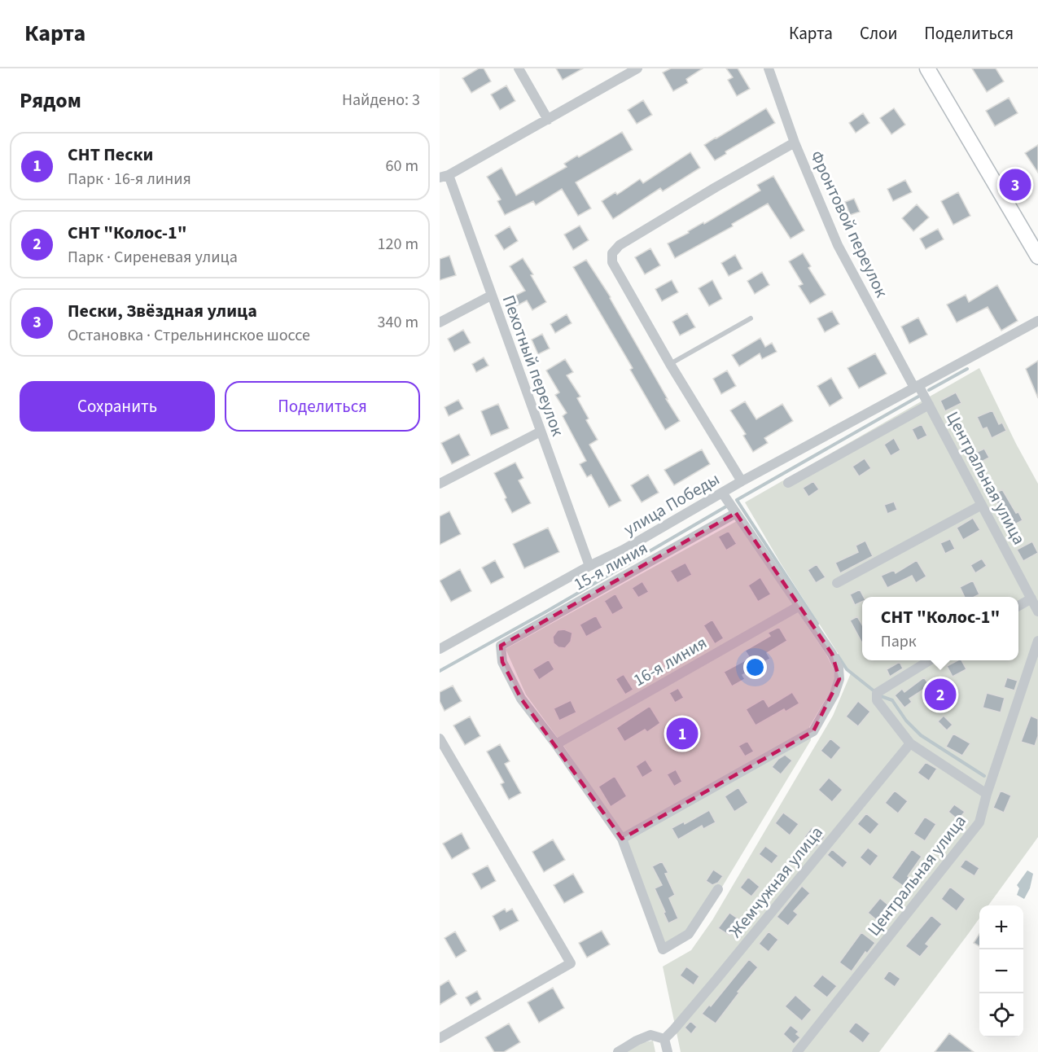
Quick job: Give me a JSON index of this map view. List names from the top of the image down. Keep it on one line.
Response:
{"streets":{"street":["Фронтовой переулок","Пехотный переулок","Центральная улица","улица Победы","15-я линия","16-я линия","Жемчужная улица"]},"crossings":[["Фронтовой переулок","Центральная улица"],["Фронтовой переулок","улица Победы"],["Пехотный переулок","улица Победы"],["Центральная улица","улица Победы"],["15-я линия","16-я линия"]],"page":{"header":"Карта","nav":["Карта","Слои","Поделиться"],"heading":["Рядом","Найдено: 3"],"list":[{"mark":"1","name":"СНТ Пески","note":"Парк · 16-я линия","value":"60 m"},{"mark":"2","name":"СНТ \"Колос-1\"","note":"Парк · Сиреневая улица","value":"120 m"},{"mark":"3","name":"Пески, Звёздная улица","note":"Остановка · Стрельнинское шоссе","value":"340 m"}],"pins":["3","2","1"],"buttons":["Сохранить","Поделиться"],"popup":["СНТ \"Колос-1\"","Парк"],"map_buttons":["+","−"]}}
